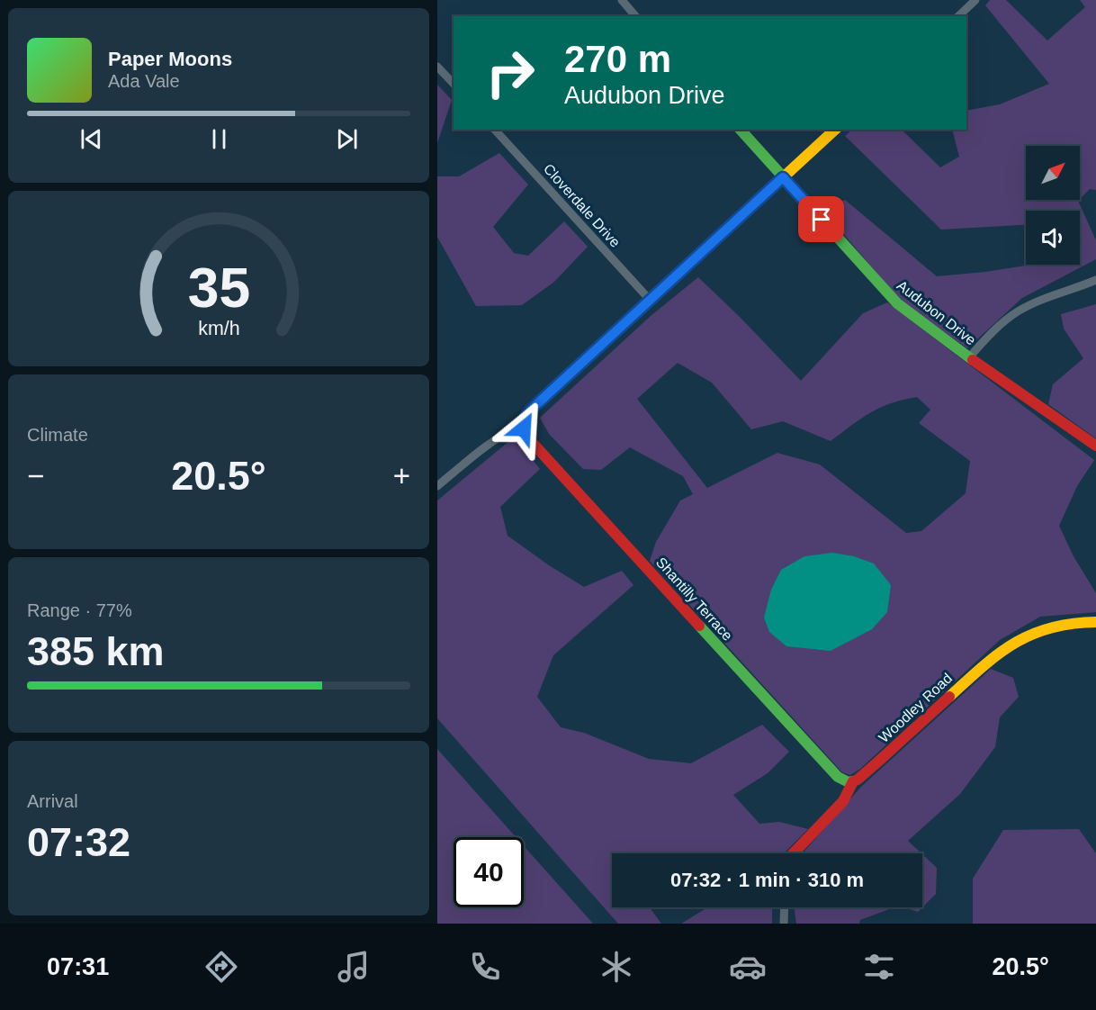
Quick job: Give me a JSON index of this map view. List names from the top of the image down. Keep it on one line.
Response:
{"streets":{"street":["Cloverdale Drive","Audubon Drive","Shantilly Terrace","Woodley Road"]},"crossings":[["Shantilly Terrace","Woodley Road"]],"north":"top right","page":{"turn":["270 m","Audubon Drive"],"song":["Paper Moons","Ada Vale"],"tile":["Climate",["Range · 77%","385 km"],["Arrival","07:32"]],"heat":["−","20.5°","+"],"limit":"40","trip":"07:32 · 1 min · 310 m","tabs":["07:31","20.5°"],"gauge":["35","km/h"]}}
